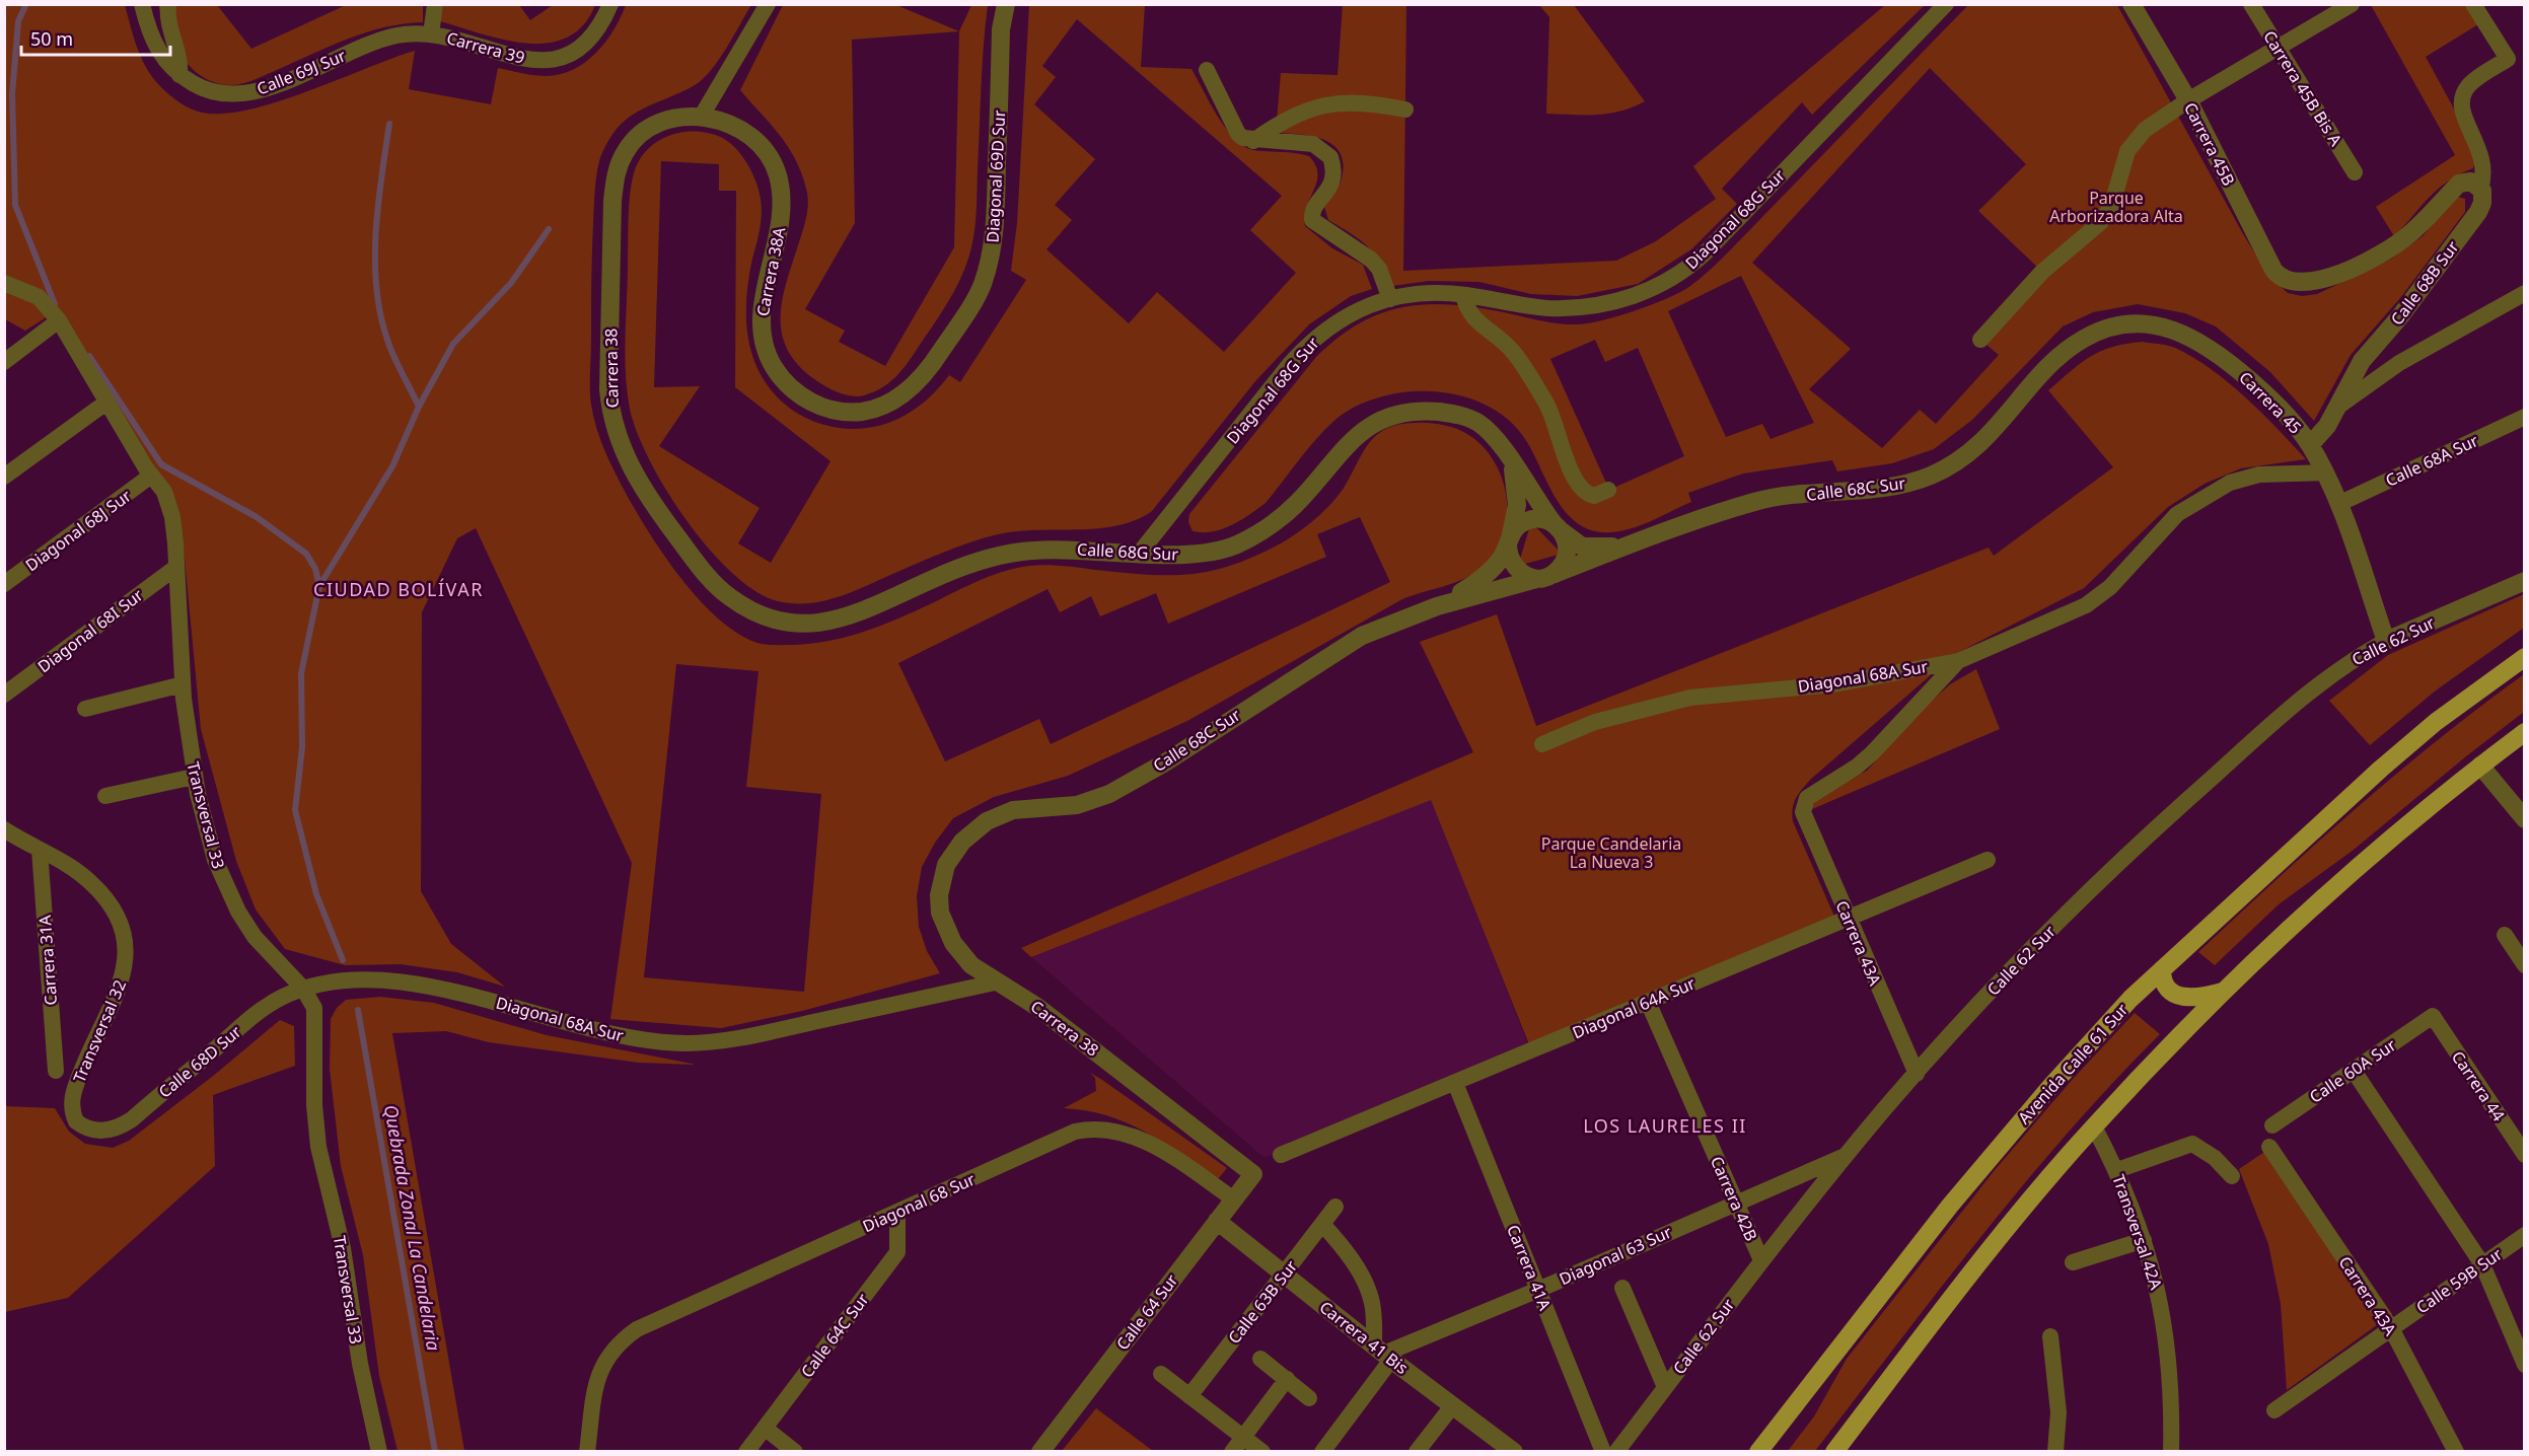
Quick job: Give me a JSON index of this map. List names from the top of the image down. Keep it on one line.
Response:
{"streets":{"main road":["Avenida Calle 61 Sur"],"street":["Carrera 39","Calle 69J Sur","Carrera 45B Bis A","Carrera 45B","Diagonal 69D Sur","Diagonal 68G Sur","Carrera 38A","Calle 68B Sur","Carrera 38","Carrera 45","Calle 68A Sur","Calle 68C Sur","Diagonal 68J Sur","Calle 68G Sur","Diagonal 68I Sur","Calle 62 Sur","Diagonal 68A Sur","Transversal 33","Carrera 43A","Carrera 31A","Diagonal 64A Sur","Transversal 32","Calle 68D Sur","Calle 60A Sur","Carrera 44","Carrera 42B","Diagonal 68 Sur","Transversal 42A","Diagonal 63 Sur","Carrera 41A","Calle 59B Sur","Calle 63B Sur","Calle 64 Sur","Calle 64C Sur","Carrera 41 Bis"]},"crossings":[["Carrera 39","Calle 69J Sur"],["Carrera 45B","Calle 68B Sur"],["Diagonal 69D Sur","Carrera 38A"],["Diagonal 68G Sur","Calle 68G Sur"],["Carrera 38A","Carrera 38"],["Calle 68B Sur","Carrera 45"],["Carrera 38","Calle 68C Sur"],["Carrera 38","Calle 68G Sur"],["Carrera 38","Diagonal 68A Sur"],["Carrera 38","Calle 64 Sur"],["Carrera 45","Calle 68A Sur"],["Carrera 45","Calle 68C Sur"],["Carrera 45","Calle 62 Sur"],["Carrera 45","Diagonal 68A Sur"],["Diagonal 68J Sur","Transversal 33"],["Diagonal 68I Sur","Transversal 33"],["Calle 62 Sur","Carrera 43A"],["Calle 62 Sur","Carrera 42B"],["Calle 62 Sur","Diagonal 63 Sur"],["Diagonal 68A Sur","Transversal 33"],["Diagonal 68A Sur","Carrera 43A"],["Diagonal 68A Sur","Calle 68D Sur"],["Transversal 33","Calle 68D Sur"],["Carrera 43A","Diagonal 64A Sur"],["Carrera 43A","Calle 59B Sur"],["Carrera 31A","Transversal 32"],["Diagonal 64A Sur","Carrera 42B"],["Diagonal 64A Sur","Carrera 41A"],["Transversal 32","Calle 68D Sur"],["Calle 60A Sur","Carrera 44"],["Carrera 42B","Diagonal 63 Sur"],["Diagonal 68 Sur","Calle 64 Sur"],["Diagonal 68 Sur","Calle 64C Sur"],["Diagonal 63 Sur","Carrera 41A"],["Diagonal 63 Sur","Carrera 41 Bis"],["Calle 63B Sur","Carrera 41 Bis"],["Calle 64 Sur","Carrera 41 Bis"]],"districts":["CIUDAD BOLÍVAR","LOS LAURELES II"],"water":["Quebrada Zonal La Candelaria"],"parks":["Parque Arborizadora Alta","Parque Candelaria La Nueva 3"],"scale_bar":"50 m"}
